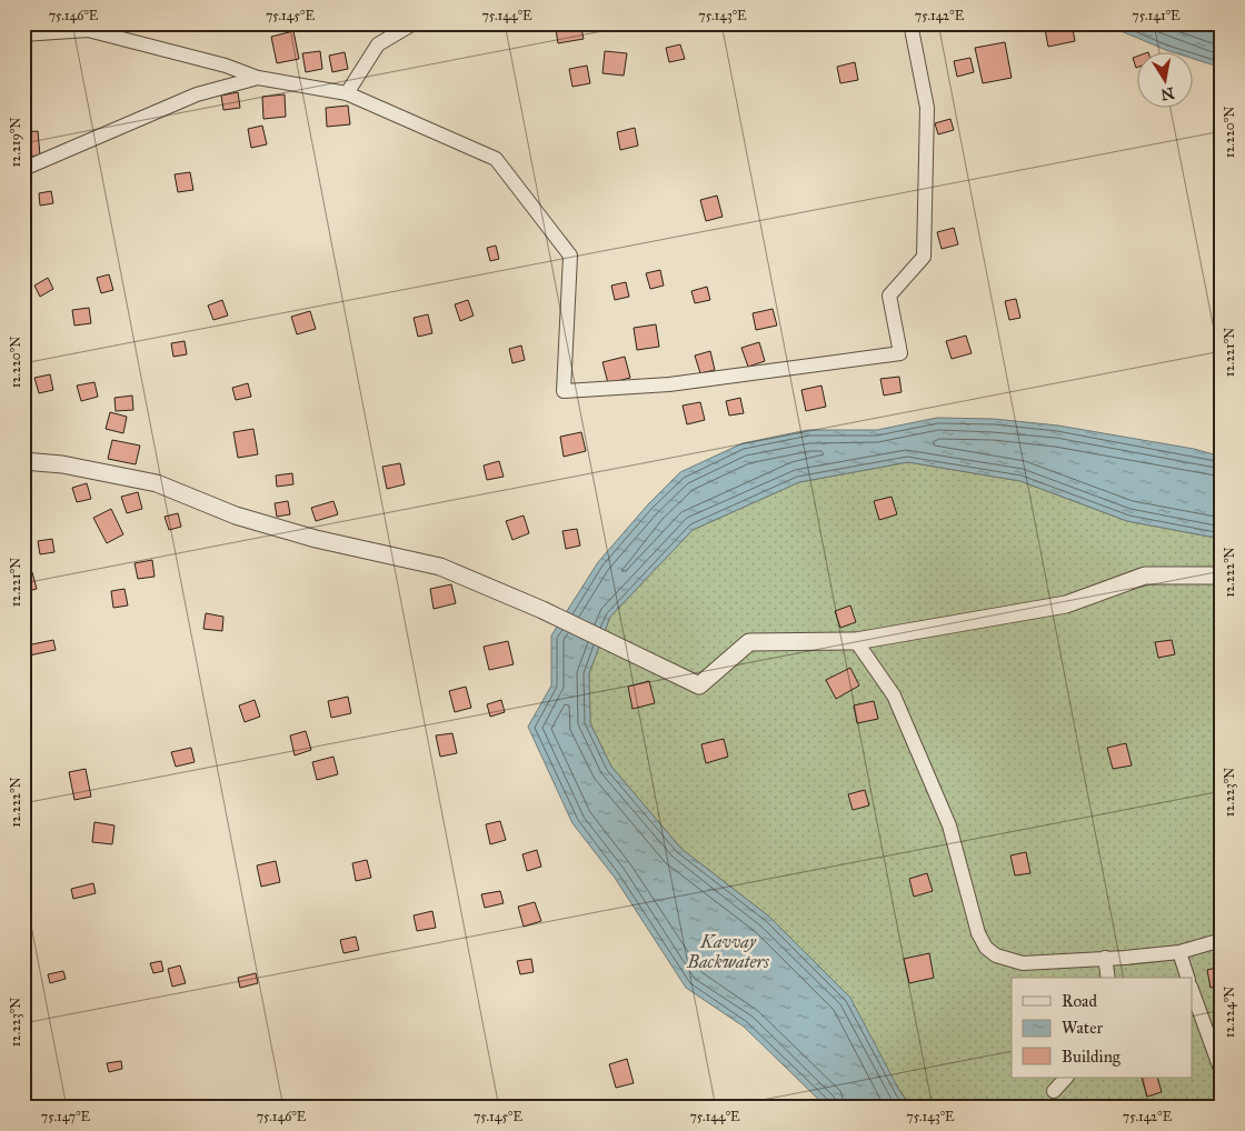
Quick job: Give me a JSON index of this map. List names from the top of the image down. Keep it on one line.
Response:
{"water":["Kavvay Backwaters"],"legend":["Road","Water","Building"],"north":"bottom","coordinates":["75.146°E","75.145°E","75.144°E","75.143°E","75.142°E","75.141°E","12.220°N","12.219°N","12.221°N","12.222°N","12.223°N","12.224°N","75.147°E"]}
